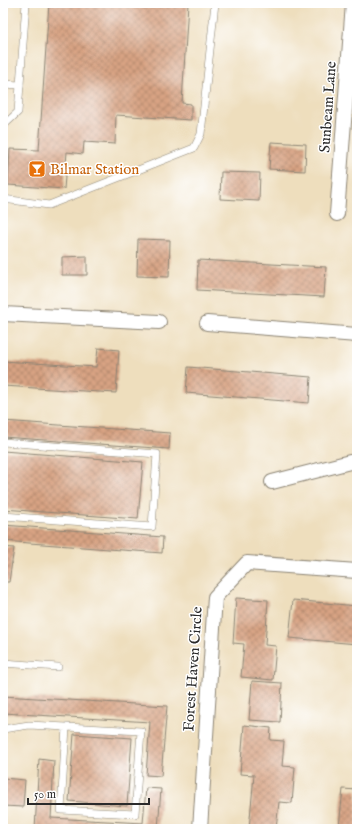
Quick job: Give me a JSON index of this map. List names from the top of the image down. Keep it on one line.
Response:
{"streets":{"street":["Sunbeam Lane","Forest Haven Circle"]},"places":{"bar":["Bilmar Station"]},"scale_bar":"50 m"}
